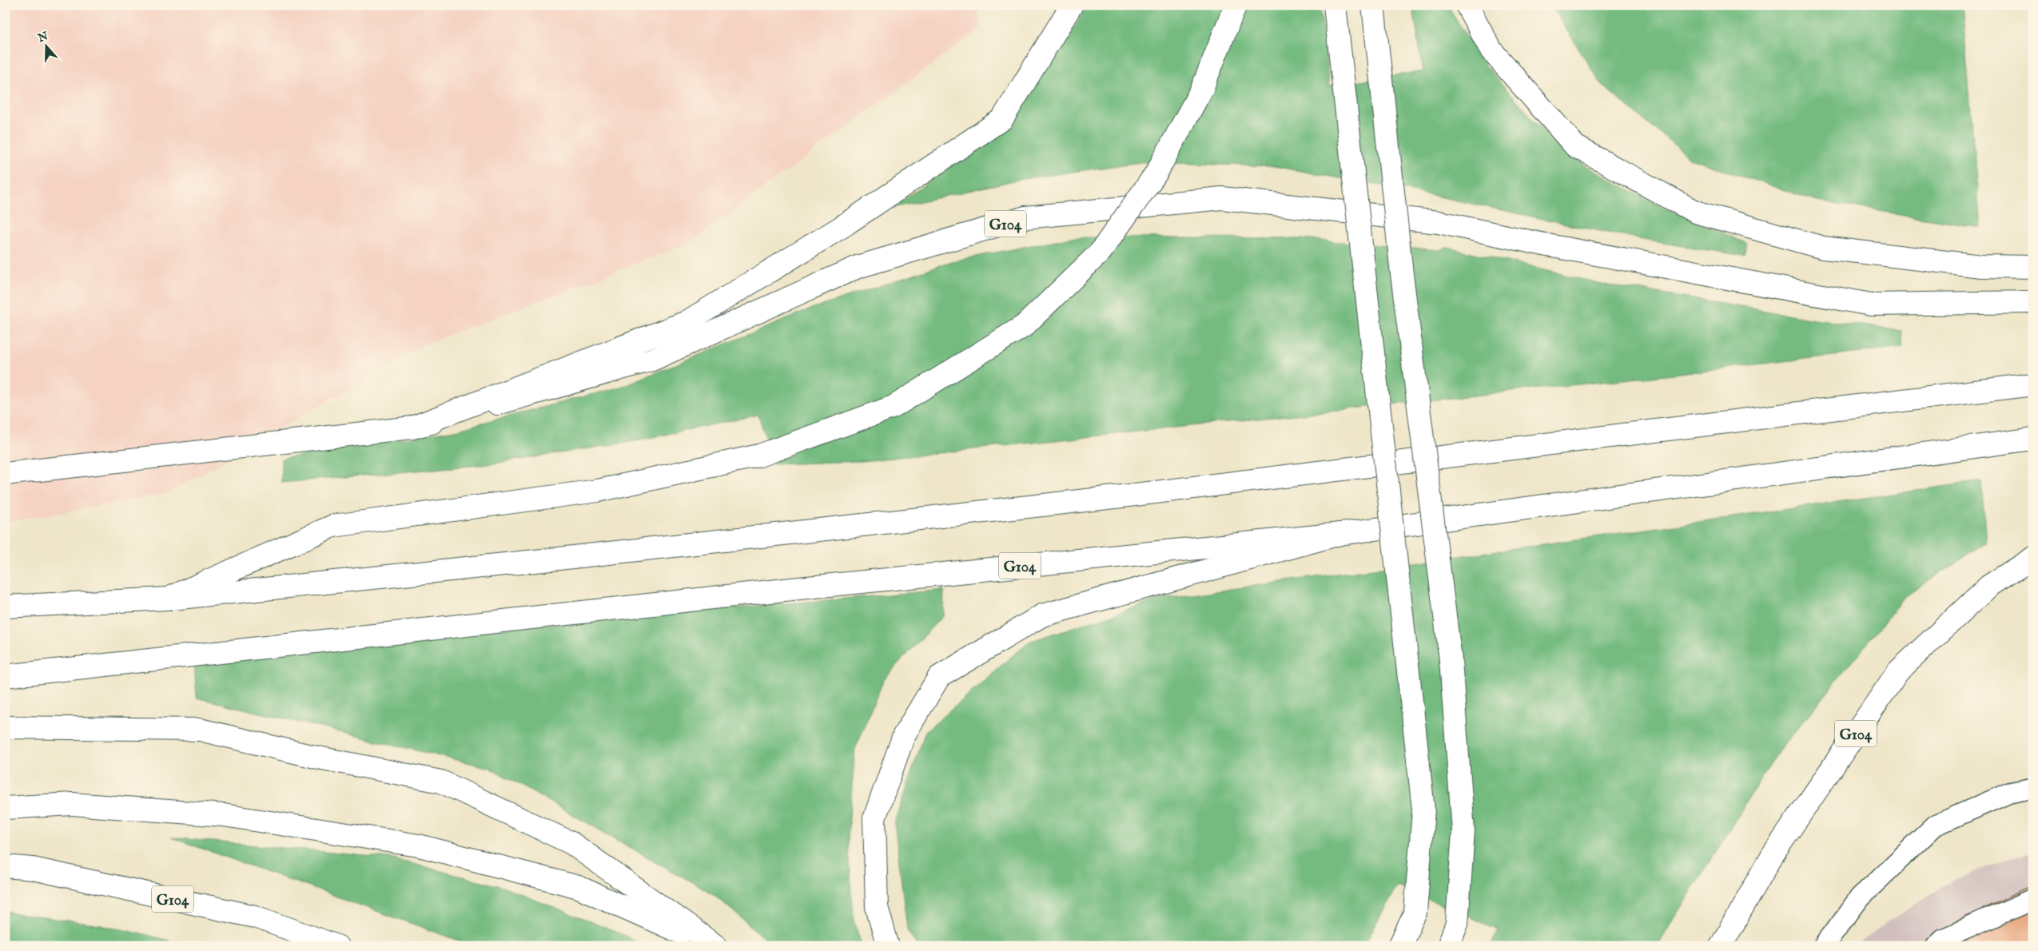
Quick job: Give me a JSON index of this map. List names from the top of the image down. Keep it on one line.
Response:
{"streets":{"highway":["G104"]},"north":"top"}
